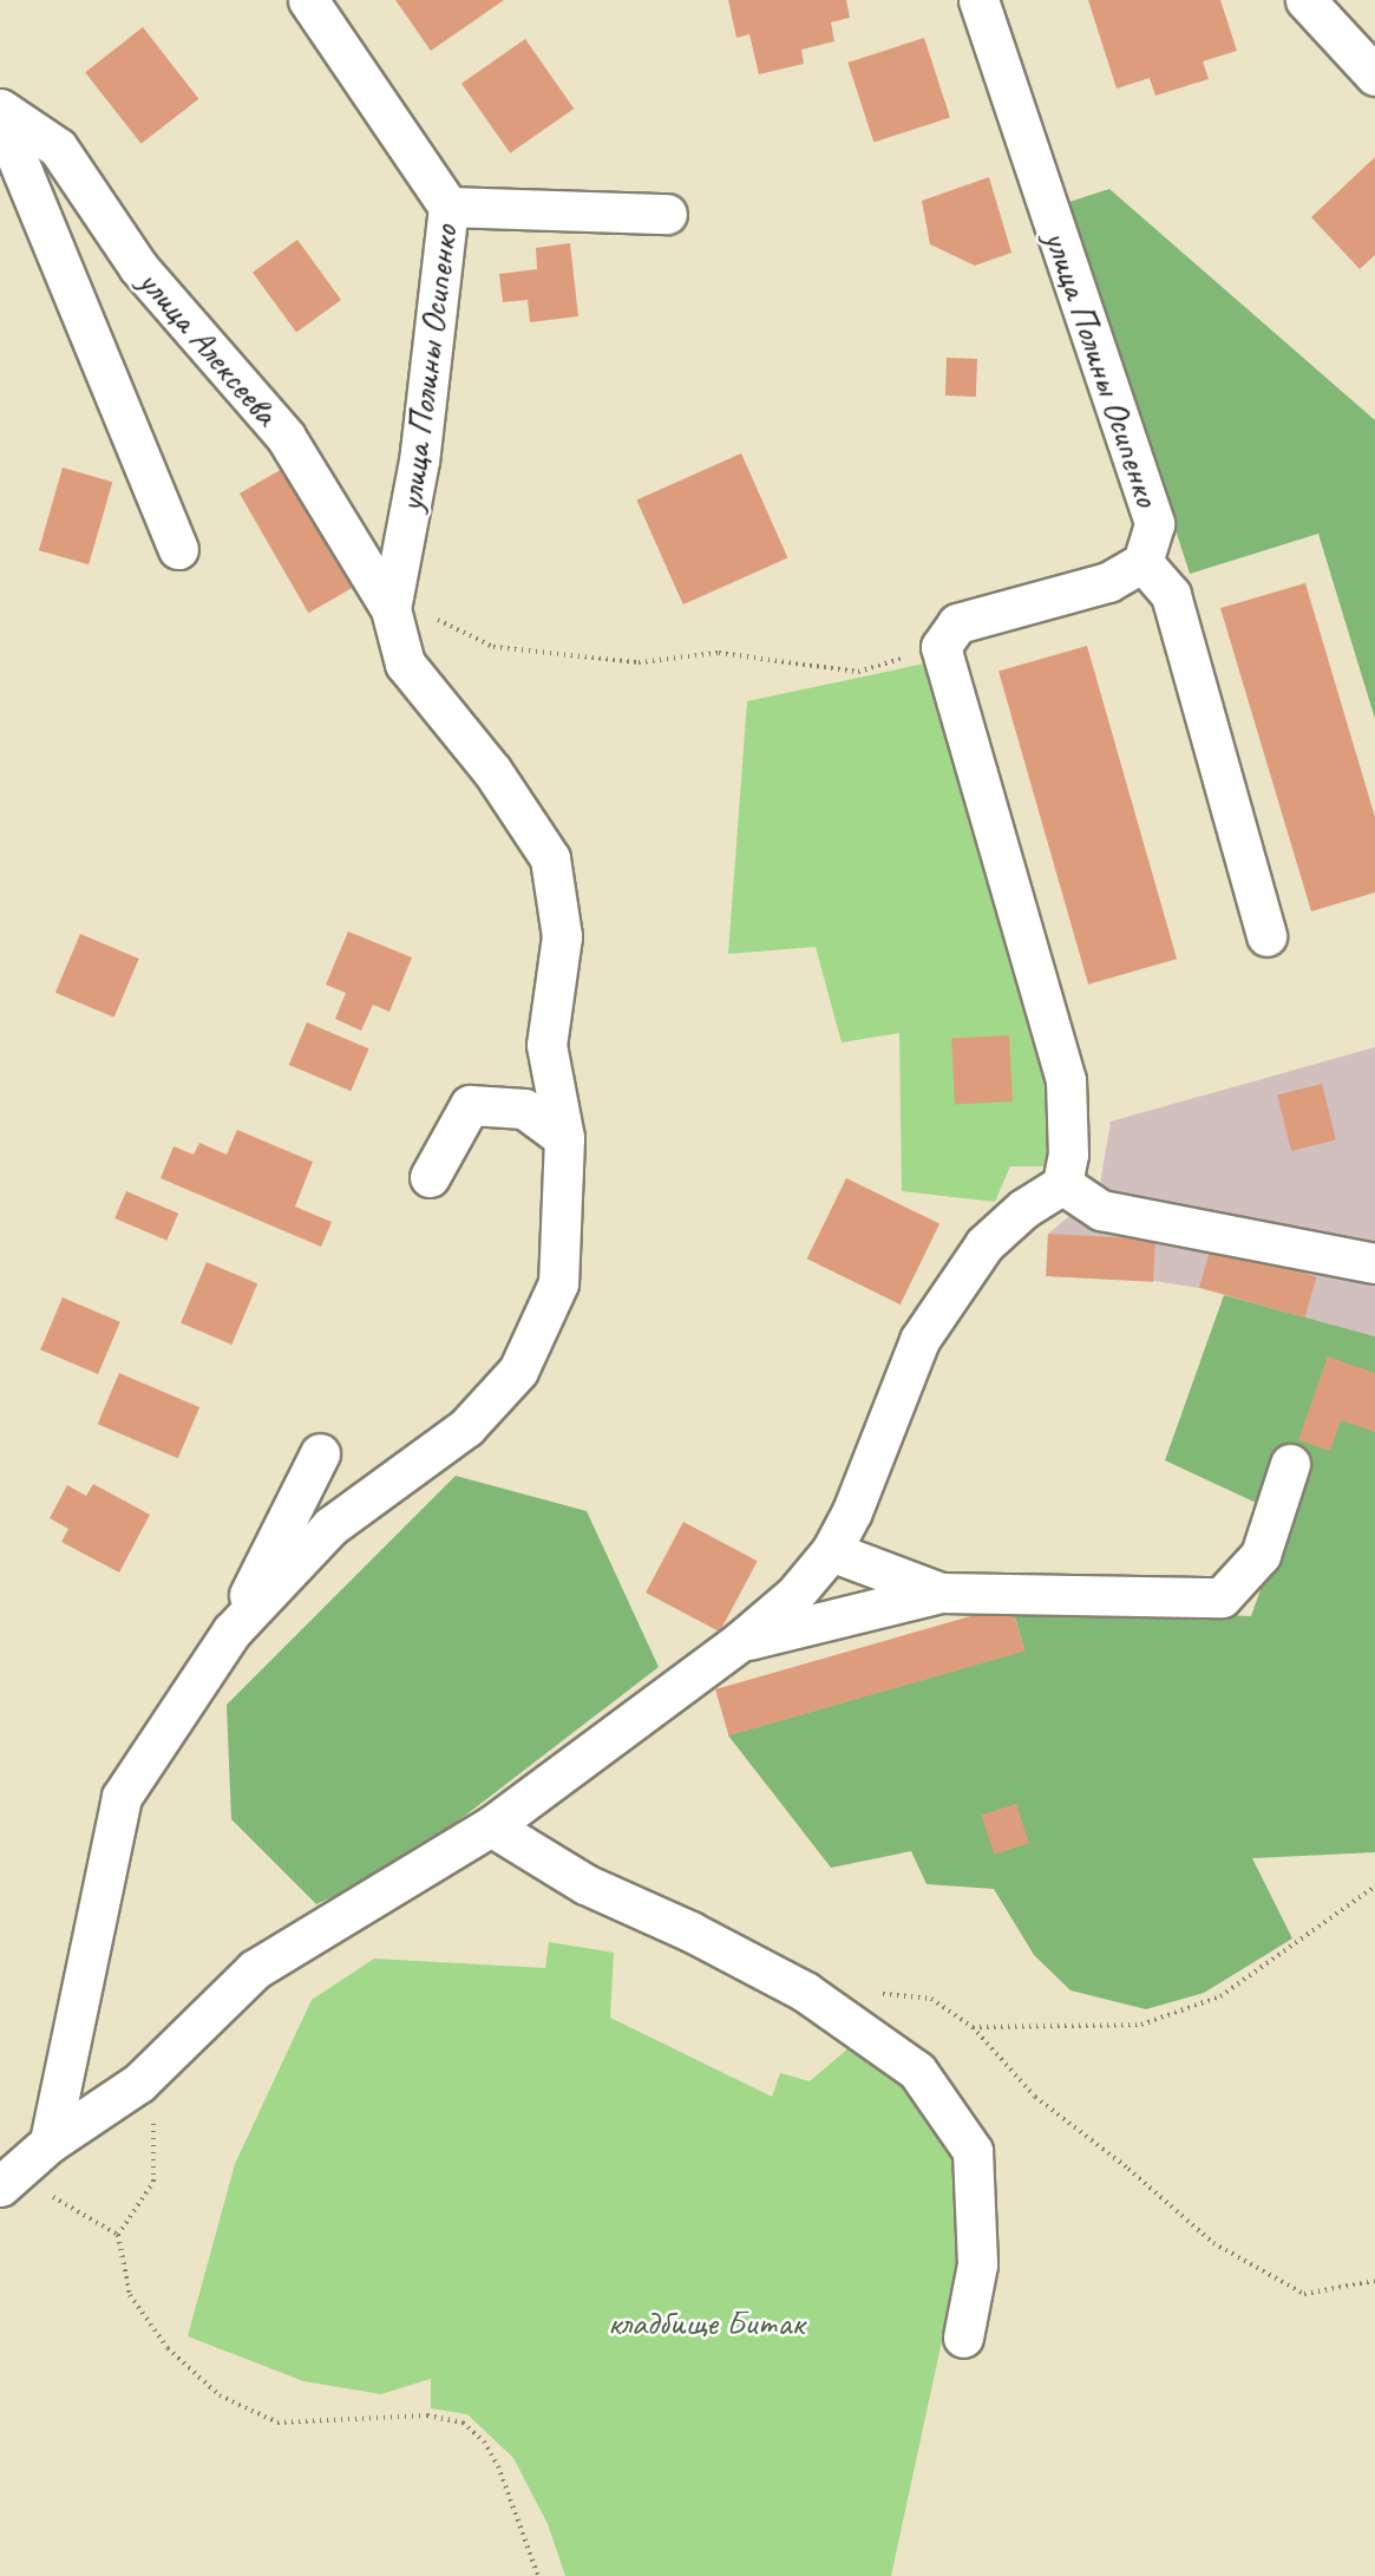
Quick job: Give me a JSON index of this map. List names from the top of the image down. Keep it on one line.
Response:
{"streets":{"street":["улица Алексеева","улица Полины Осипенко"]},"crossings":[["улица Алексеева","улица Полины Осипенко"]],"parks":["кладбище Битак"]}
